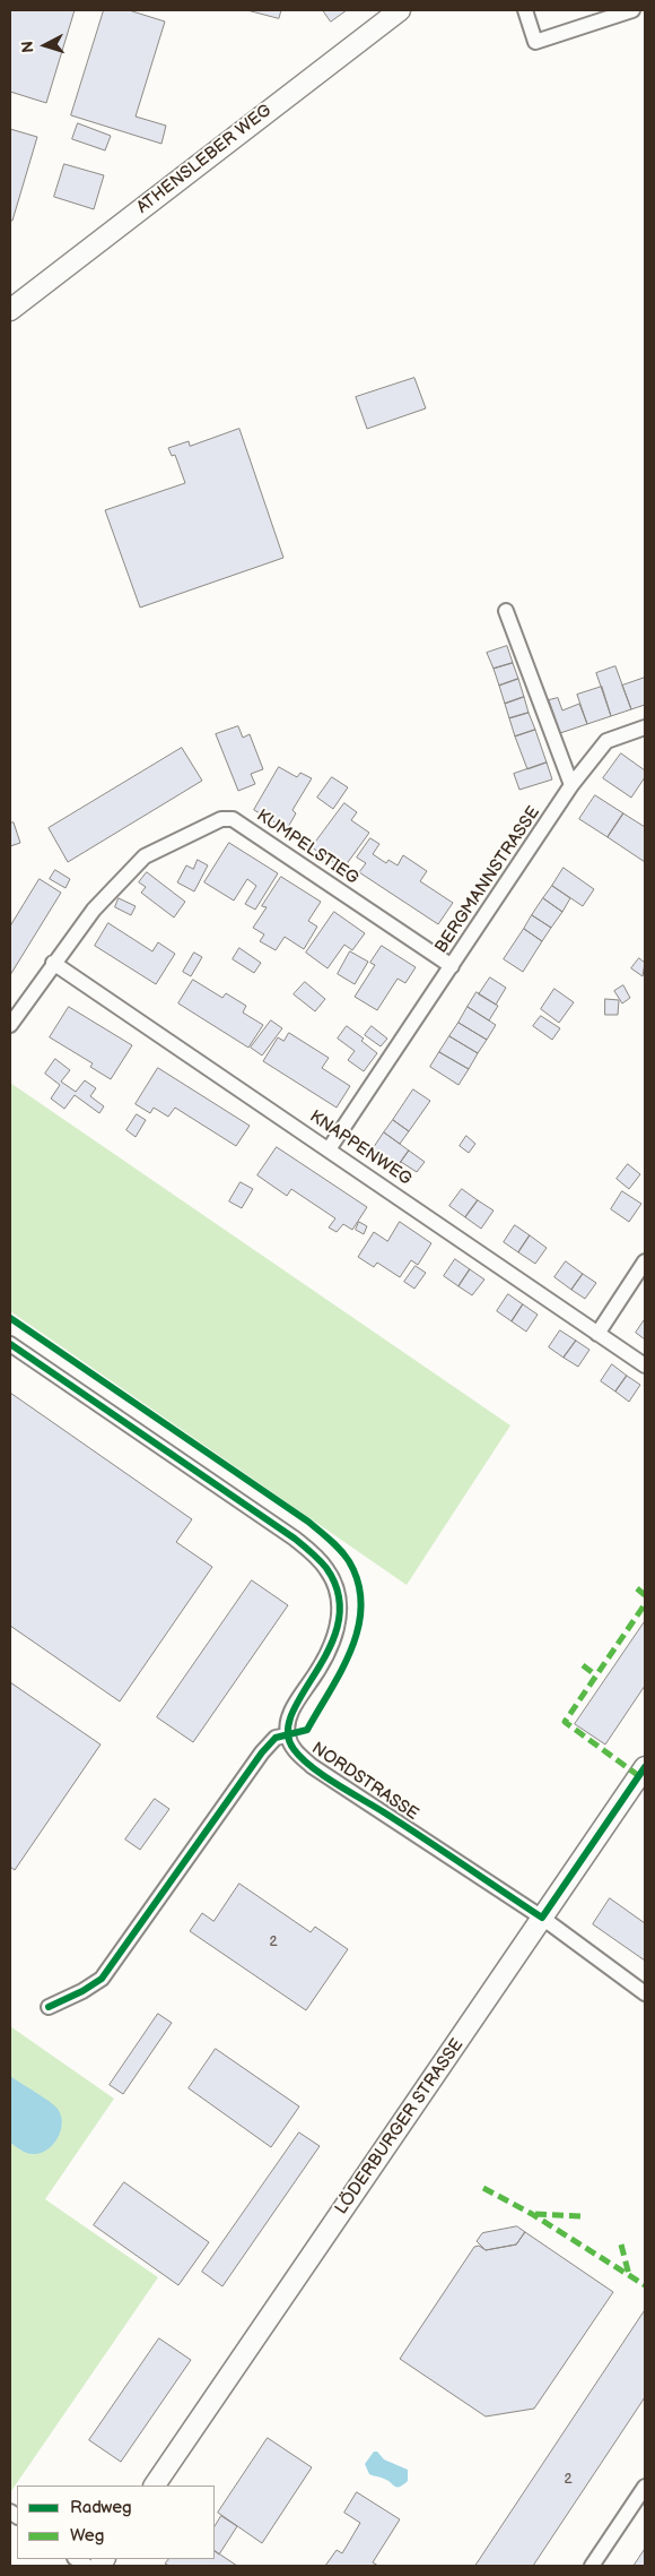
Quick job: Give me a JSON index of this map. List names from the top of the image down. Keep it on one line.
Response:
{"streets":{"street":["ATHENSLEBER WEG","KUMPELSTIEG","BERGMANNSTRASSE","KNAPPENWEG","NORDSTRASSE","LÖDERBURGER STRASSE"]},"crossings":[["KUMPELSTIEG","BERGMANNSTRASSE"],["KUMPELSTIEG","KNAPPENWEG"],["BERGMANNSTRASSE","KNAPPENWEG"],["NORDSTRASSE","LÖDERBURGER STRASSE"]],"house_numbers":["2","2"],"legend":["Radweg","Weg"],"north":"left"}
